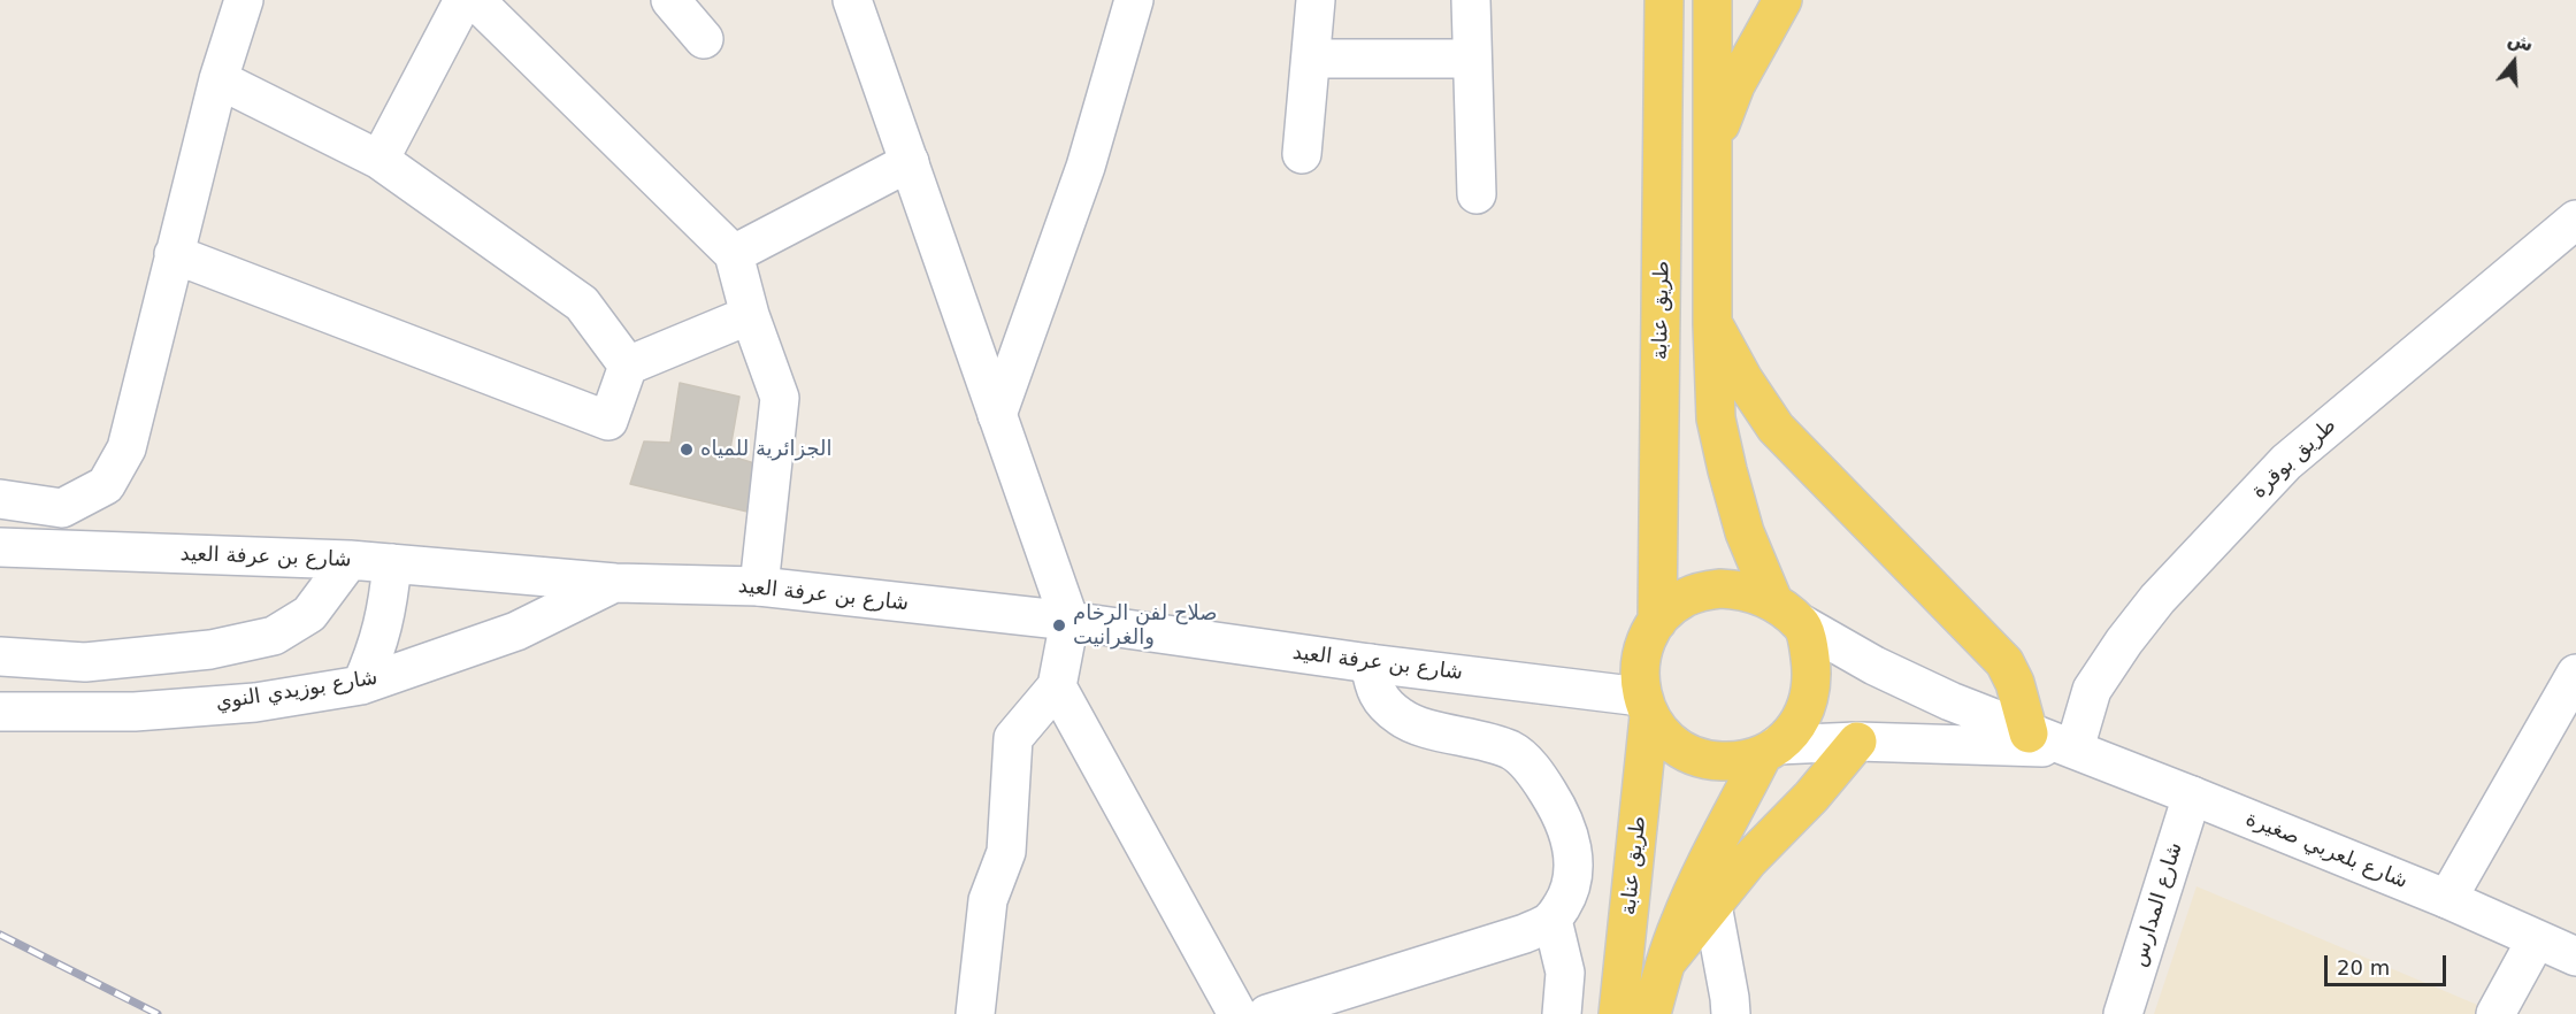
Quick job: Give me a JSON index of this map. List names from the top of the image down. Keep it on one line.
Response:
{"streets":{"main road":["طريق عنابة"],"street":["طريق بوقرة","شارع بن عرفة العيد","شارع بوزيدي النوي","شارع بلعربي صغيرة","شارع المدارس"]},"crossings":[["طريق عنابة","شارع بن عرفة العيد"],["طريق عنابة","شارع بلعربي صغيرة"],["طريق بوقرة","شارع بلعربي صغيرة"],["شارع بن عرفة العيد","شارع بوزيدي النوي"],["شارع بن عرفة العيد","شارع بلعربي صغيرة"],["شارع بلعربي صغيرة","شارع المدارس"]],"places":["الجزائرية للمياه","صلاح لفن الرخام والغرانيت"],"scale_bar":"20 m","north":"top"}
